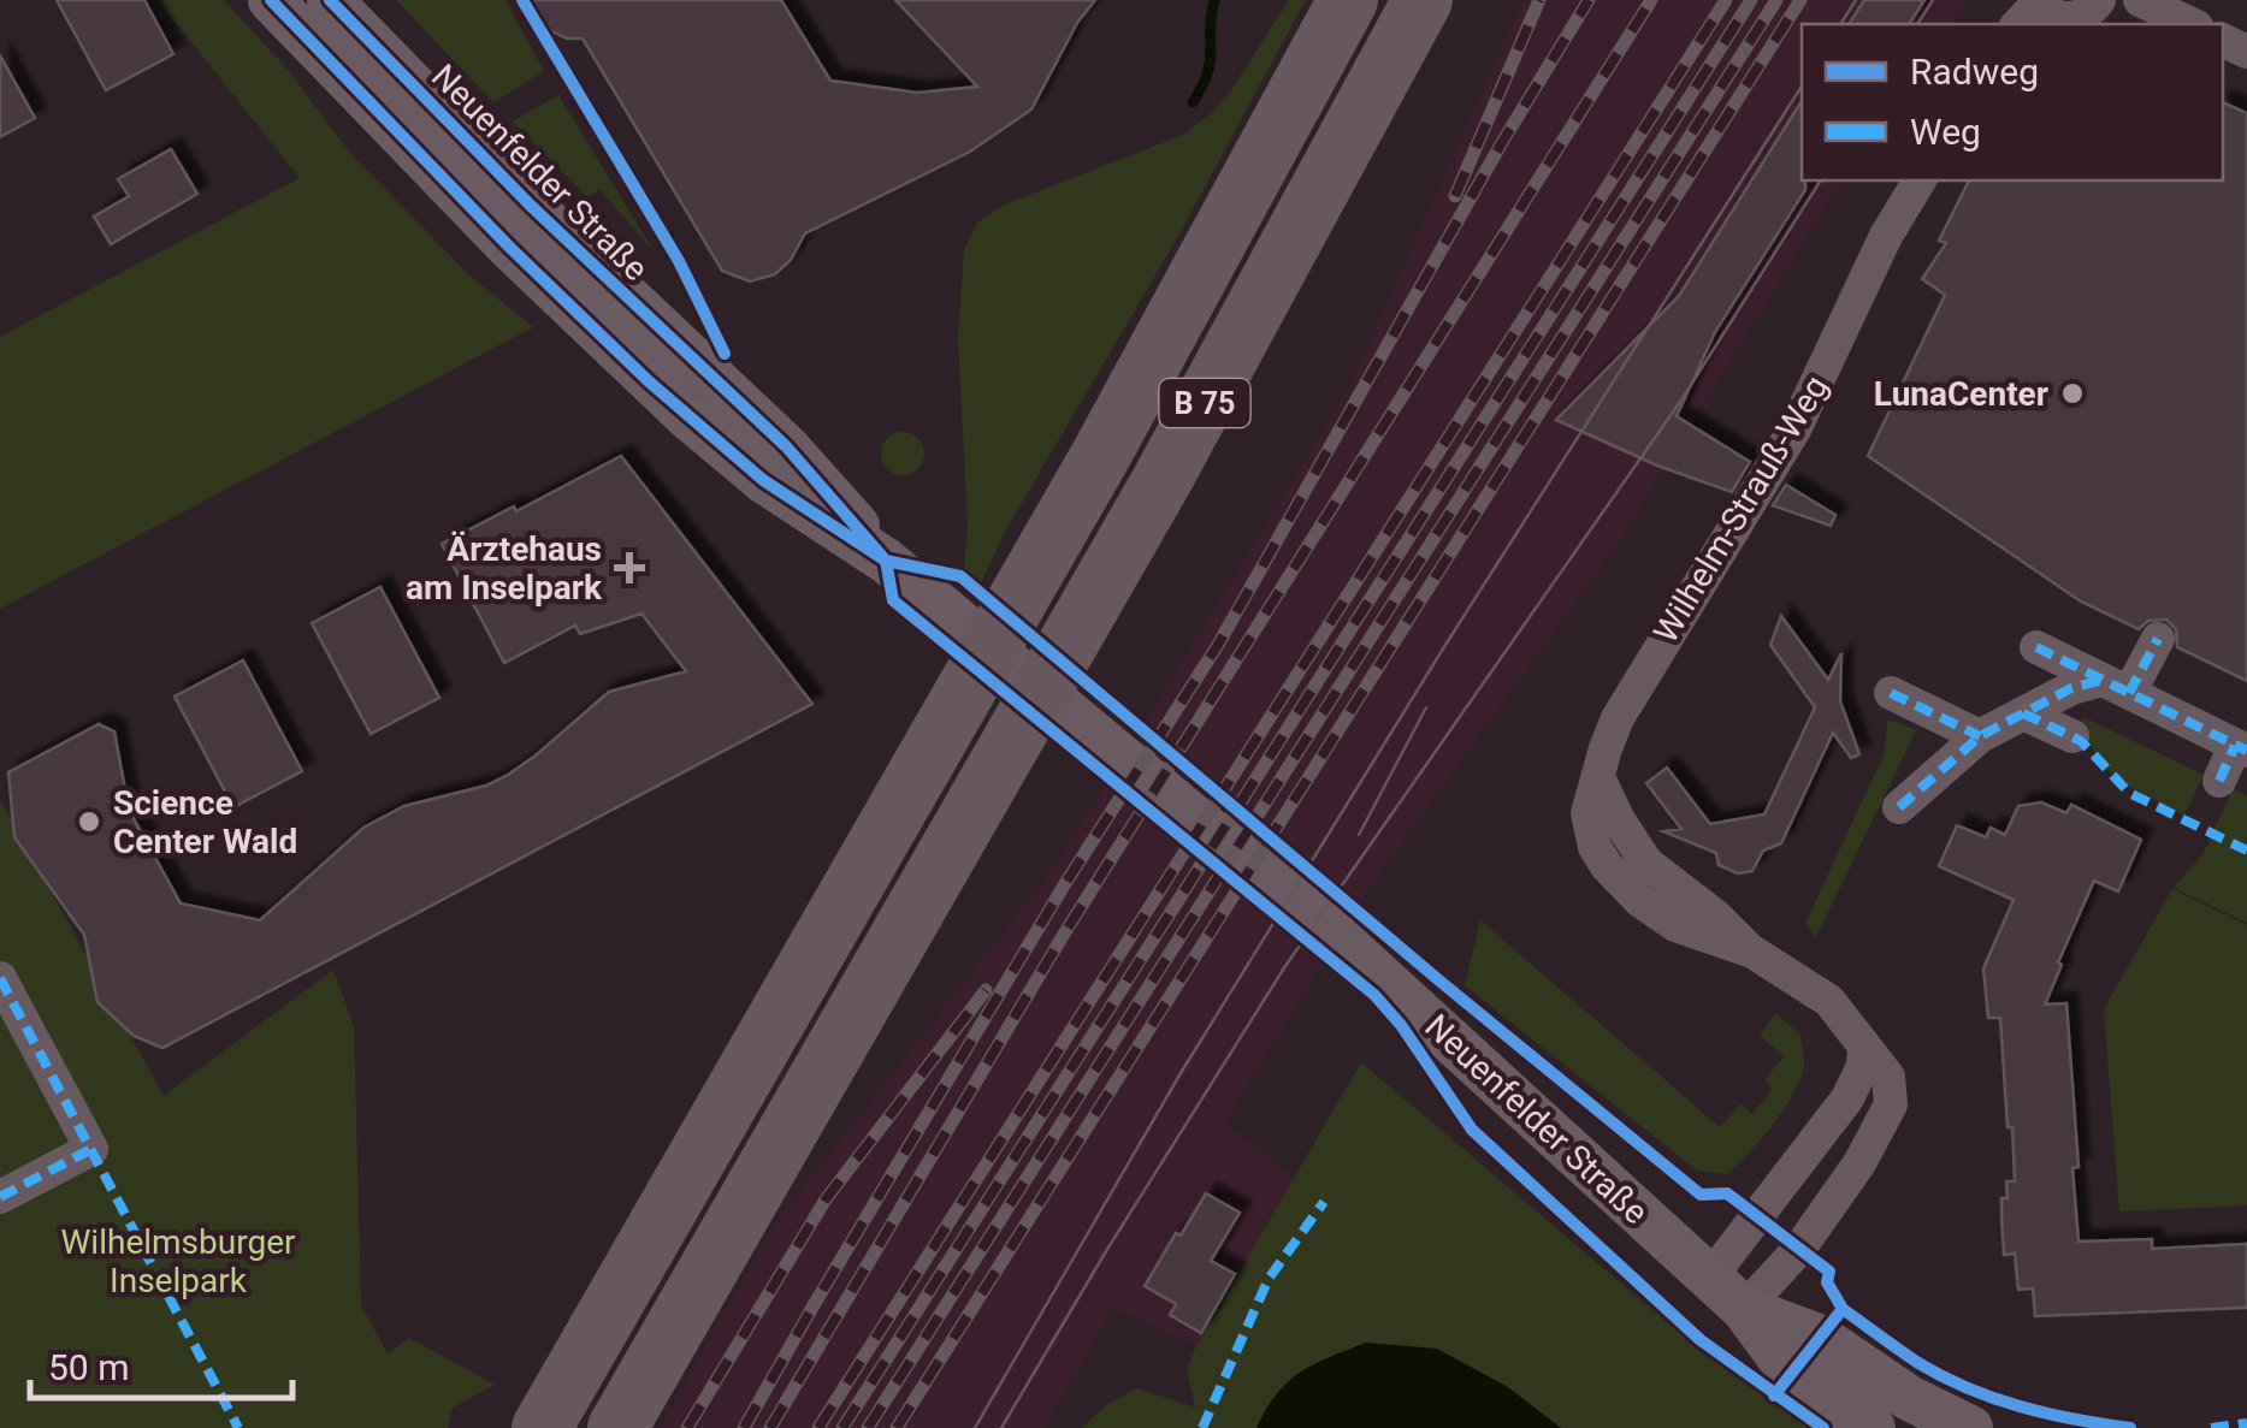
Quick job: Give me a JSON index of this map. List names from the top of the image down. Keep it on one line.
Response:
{"streets":{"highway":["B 75"],"main road":["Neuenfelder Straße"],"street":["Wilhelm-Strauß-Weg"]},"crossings":[["Neuenfelder Straße","Wilhelm-Strauß-Weg"]],"parks":["Wilhelmsburger Inselpark"],"places":{"other":["LunaCenter","Science Center Wald"],"health":["Ärztehaus am Inselpark"]},"legend":["Radweg","Weg"],"scale_bar":"50 m"}
